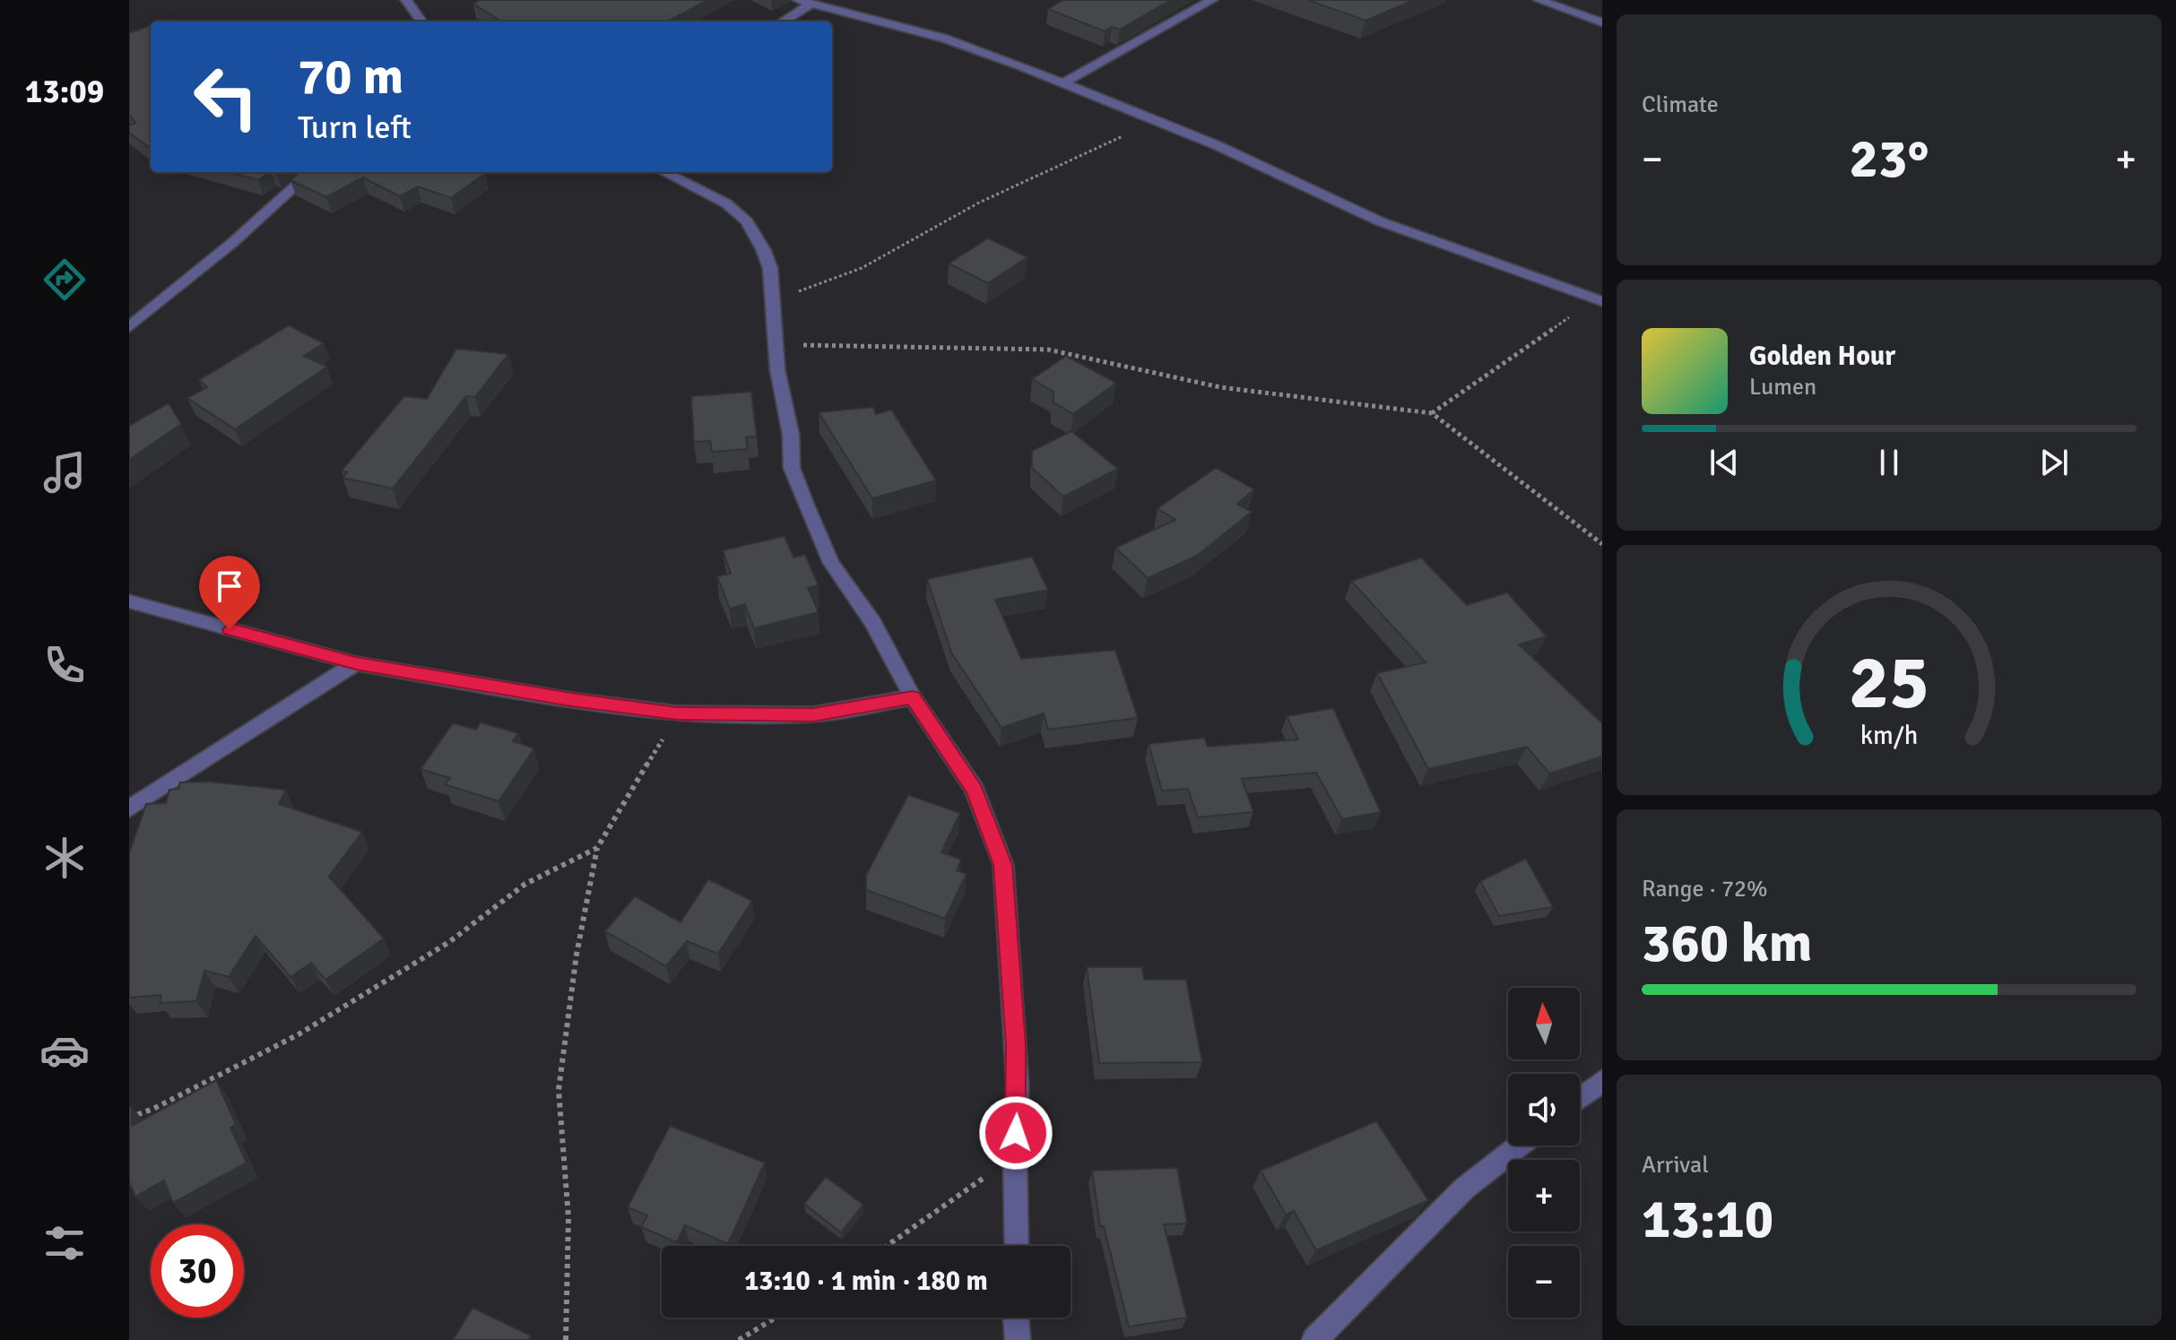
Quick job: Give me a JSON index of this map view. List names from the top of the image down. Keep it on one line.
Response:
{"north":"top","page":{"tabs":"13:09","tile":["Climate",["Range · 72%","360 km"],["Arrival","13:10"]],"turn":["70 m","Turn left"],"heat":["−","23°","+"],"song":["Golden Hour","Lumen"],"map_buttons":["+","−"],"limit":"30","trip":"13:10 · 1 min · 180 m","gauge":["25","km/h"]}}
